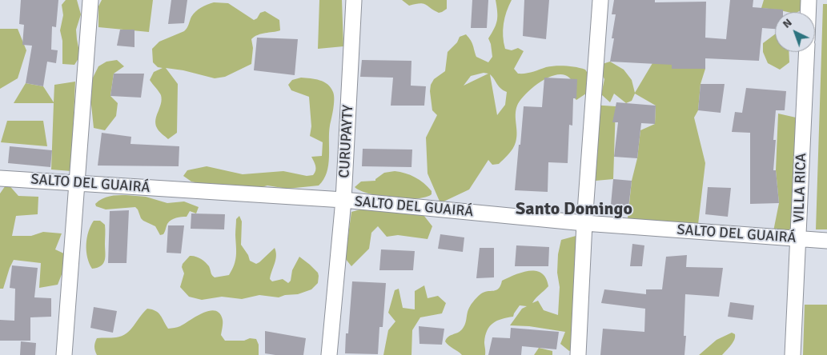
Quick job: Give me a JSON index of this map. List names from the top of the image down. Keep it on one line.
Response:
{"streets":{"street":["CURUPAYTY","SALTO DEL GUAIRÁ","VILLA RICA"]},"crossings":[["CURUPAYTY","SALTO DEL GUAIRÁ"],["SALTO DEL GUAIRÁ","VILLA RICA"]],"districts":["Santo Domingo"],"north":"top left"}
